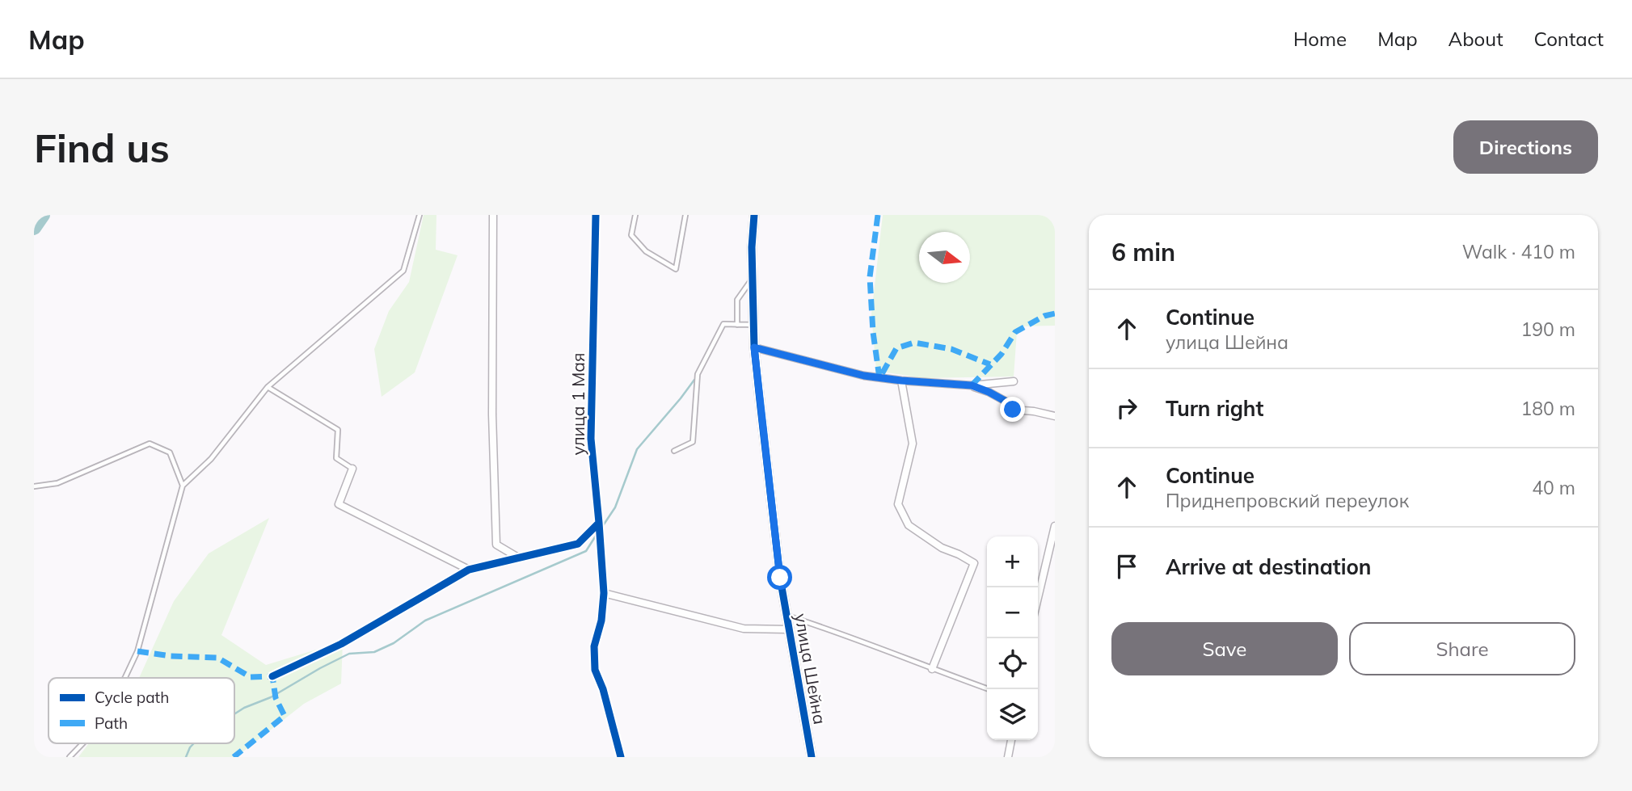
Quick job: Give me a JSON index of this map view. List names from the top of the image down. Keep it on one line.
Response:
{"streets":{"street":["улица 1 Мая","улица Шейна"]},"legend":["Cycle path","Path"],"north":"right","page":{"header":"Map","nav":["Home","Map","About","Contact"],"buttons":["Directions",["Save","Share"]],"title":"Find us","heading":["6 min","Walk · 410 m"],"list":[["Continue","улица Шейна","190 m"],["Turn right","180 m"],["Continue","Приднепровский переулок","40 m"],"Arrive at destination"],"map_buttons":["+","−"]}}
